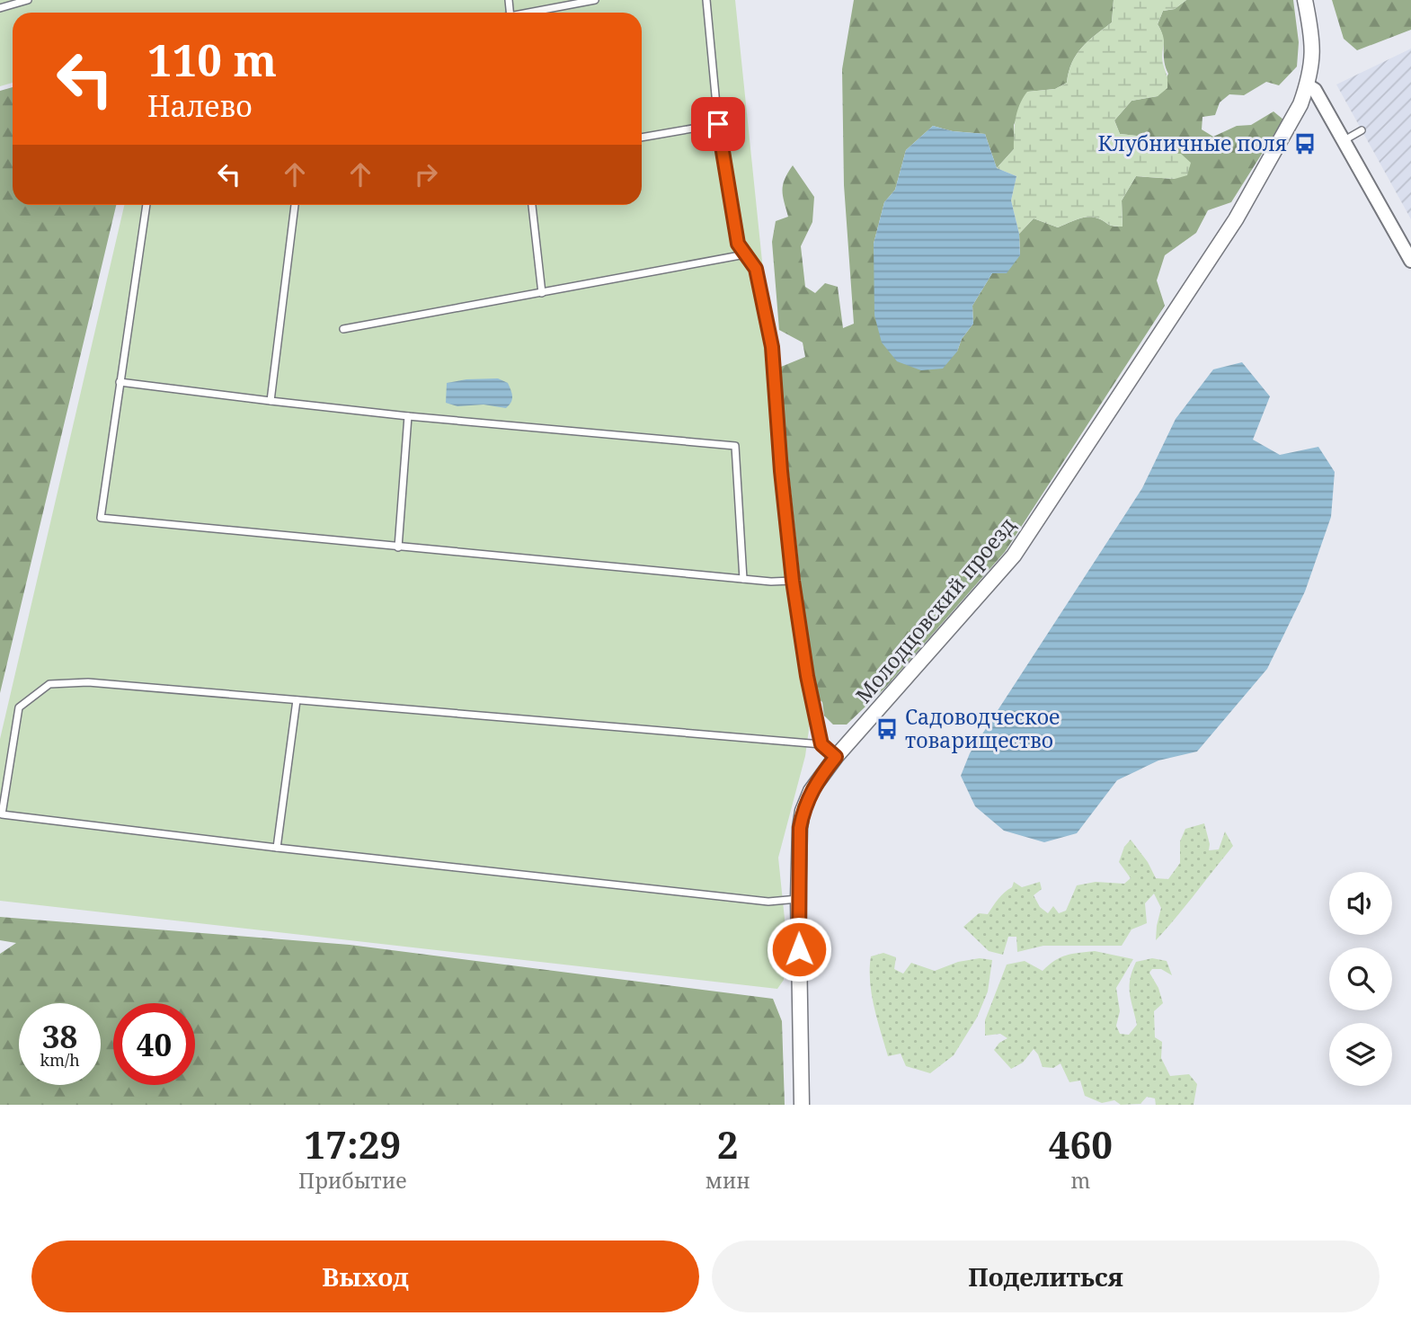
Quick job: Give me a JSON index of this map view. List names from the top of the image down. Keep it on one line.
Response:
{"streets":{"street":["Молодцовский проезд"]},"places":{"bus stop":["Клубничные поля","Садоводческое товарищество"]},"page":{"turn":["110 m","Налево"],"speed":"38 km/h","limit":"40","eta":["17:29","Прибытие","2","мин","460","m"],"buttons":["Выход","Поделиться"]}}
